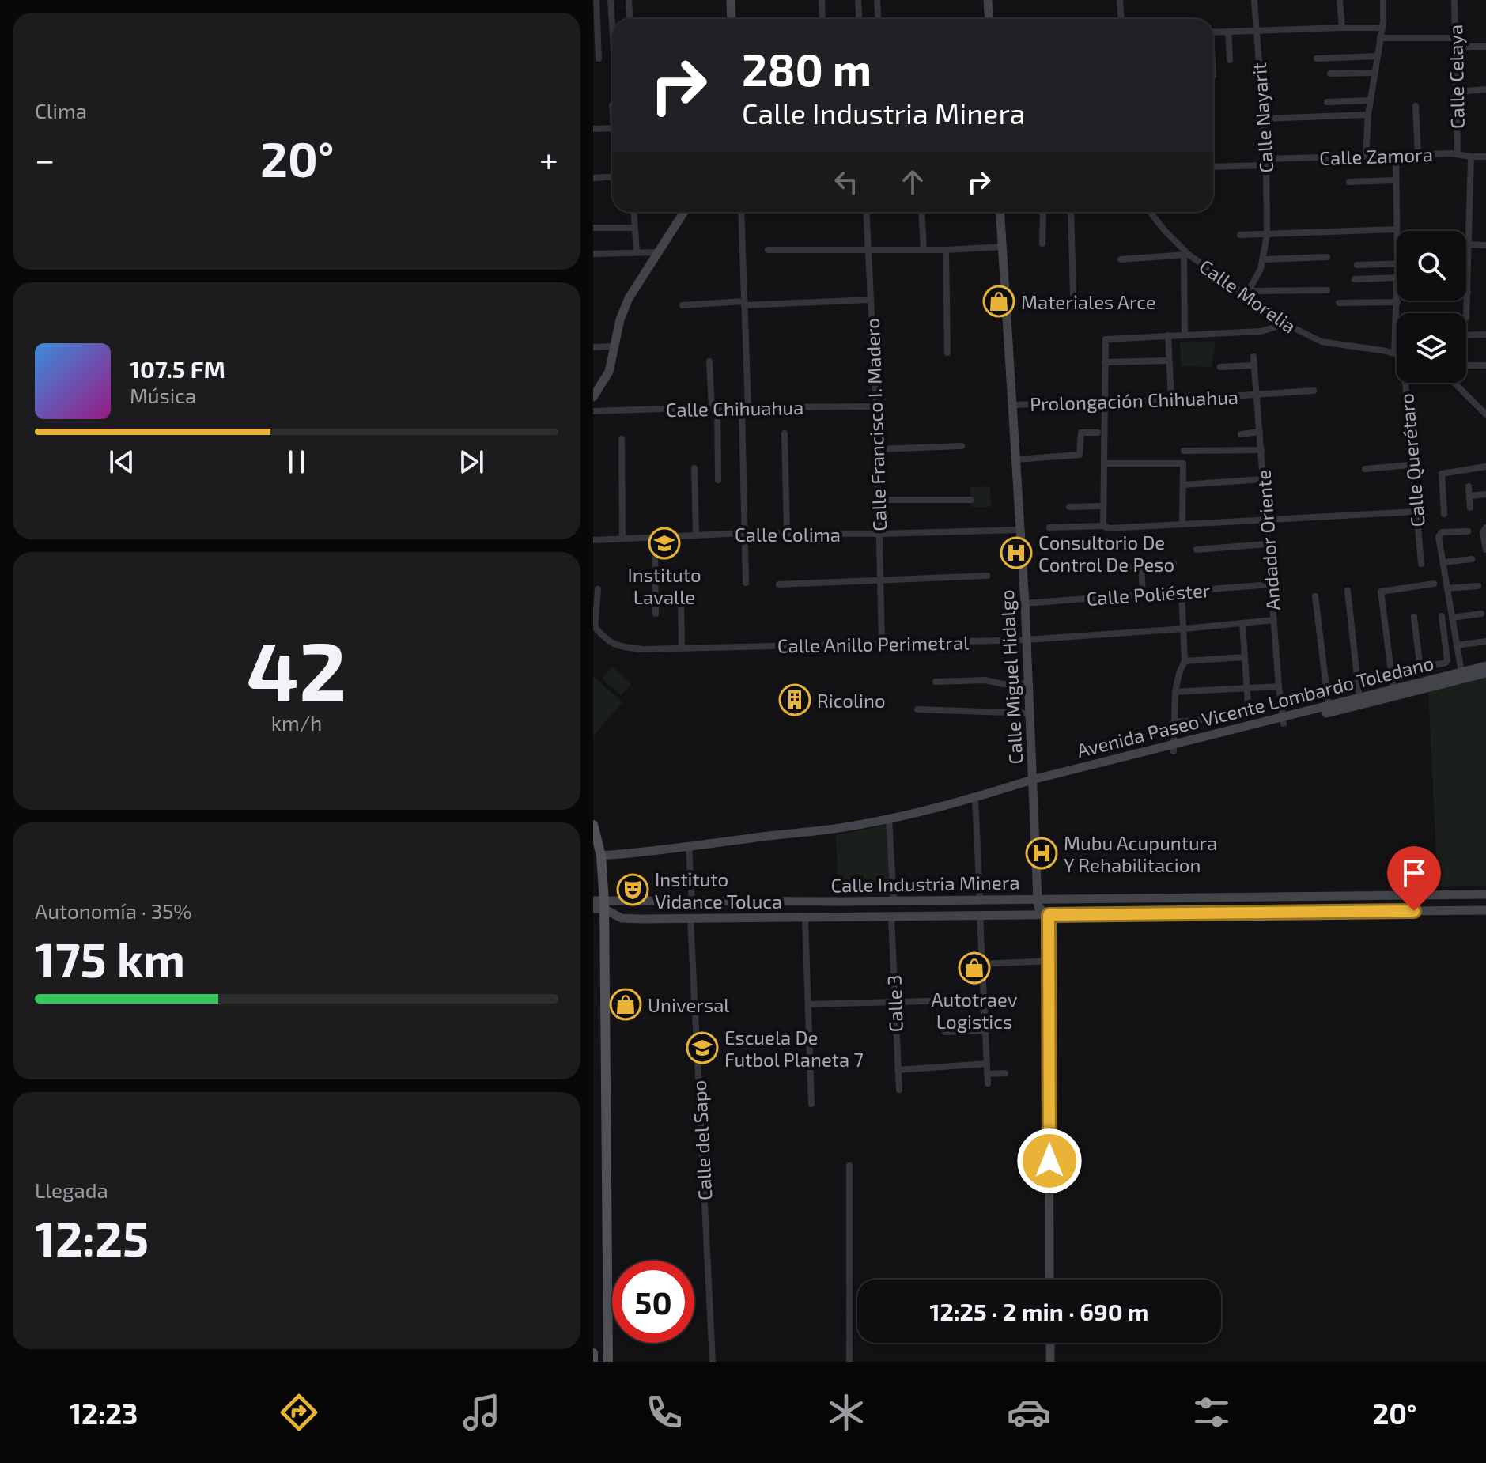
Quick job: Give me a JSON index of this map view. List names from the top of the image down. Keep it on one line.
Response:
{"streets":{"main road":["Calle Miguel Hidalgo","Avenida Paseo Vicente Lombardo Toledano","Calle Industria Minera"],"street":["Calle Celaya","Calle Nayarit","Calle Zamora","Calle Morelia","Prolongación Chihuahua","Calle Chihuahua","Calle Francisco I. Madero","Calle Querétaro","Calle Colima","Andador Oriente","Calle Poliéster","Calle Anillo Perimetral","Calle 3","Calle del Sapo"]},"crossings":[["Calle Celaya","Calle Zamora"],["Calle Nayarit","Calle Zamora"],["Calle Nayarit","Calle Morelia"],["Prolongación Chihuahua","Andador Oriente"],["Prolongación Chihuahua","Calle Miguel Hidalgo"],["Calle Chihuahua","Calle Francisco I. Madero"],["Calle Francisco I. Madero","Calle Colima"],["Calle Francisco I. Madero","Calle Anillo Perimetral"],["Calle Colima","Calle Miguel Hidalgo"],["Andador Oriente","Calle Poliéster"],["Andador Oriente","Calle Anillo Perimetral"],["Andador Oriente","Avenida Paseo Vicente Lombardo Toledano"],["Calle Poliéster","Calle Miguel Hidalgo"],["Calle Anillo Perimetral","Calle Miguel Hidalgo"],["Calle Miguel Hidalgo","Avenida Paseo Vicente Lombardo Toledano"],["Calle Miguel Hidalgo","Calle Industria Minera"],["Calle Industria Minera","Calle 3"],["Calle Industria Minera","Calle del Sapo"]],"places":{"shop":["Materiales Arce","Autotraev Logistics","Universal"],"school or university":["Instituto Lavalle","Escuela De Futbol Planeta 7"],"hospital":["Consultorio De Control De Peso","Mubu Acupuntura Y Rehabilitacion"],"building":["Ricolino"],"theatre":["Instituto Vidance Toluca"]},"page":{"tile":["Clima",["42","km/h"],["Autonomía · 35%","175 km"],["Llegada","12:25"]],"turn":["280 m","Calle Industria Minera"],"heat":["−","20°","+"],"song":["107.5 FM","Música"],"limit":"50","trip":"12:25 · 2 min · 690 m","tabs":["12:23","20°"]}}
